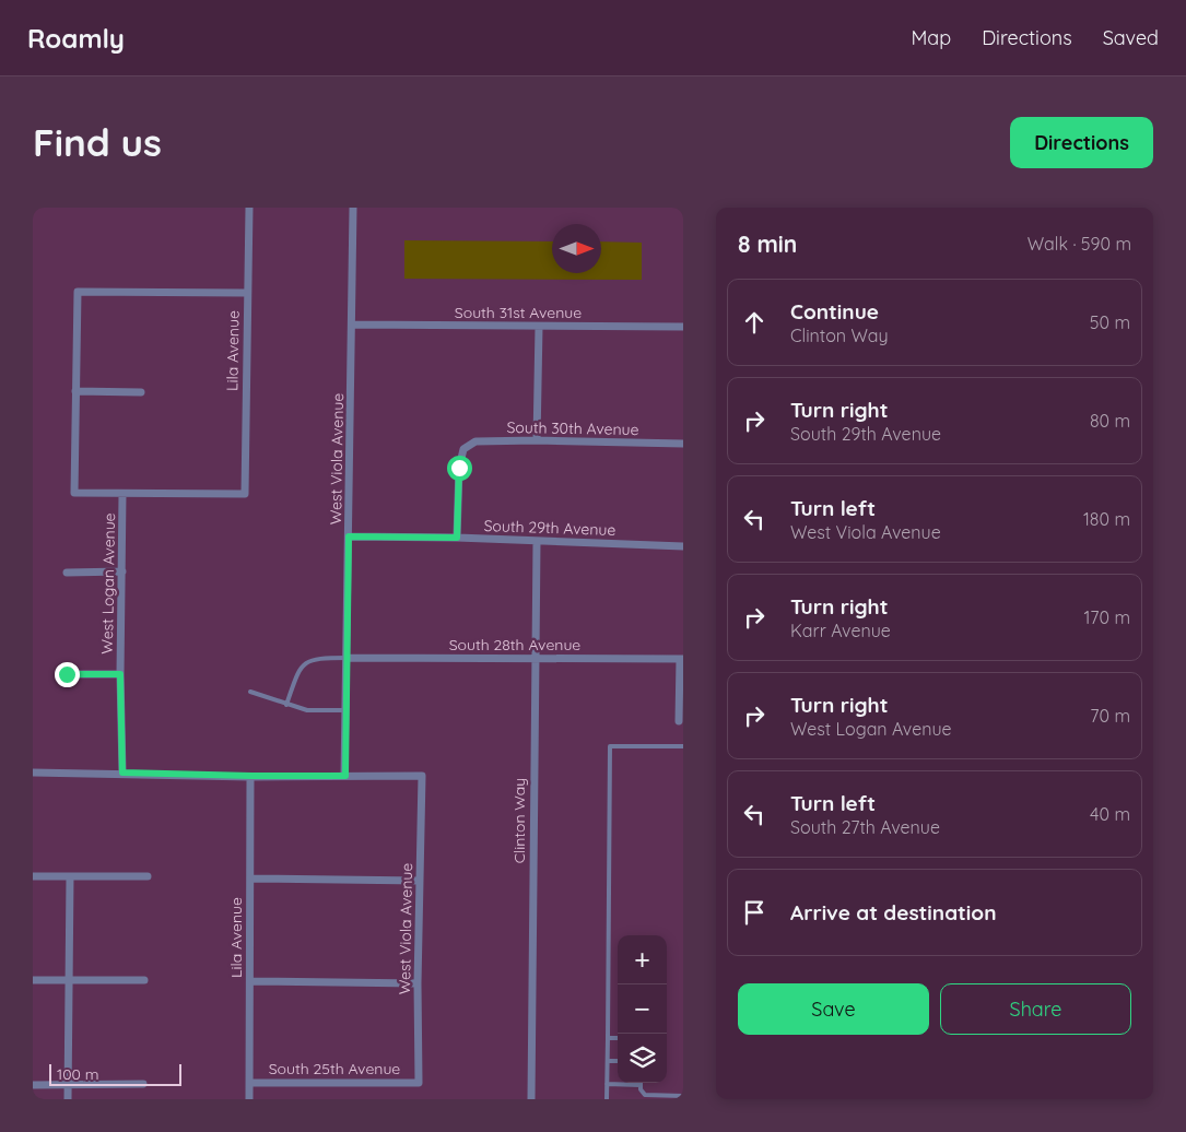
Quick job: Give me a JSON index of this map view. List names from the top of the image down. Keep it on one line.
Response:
{"streets":{"street":["South 31st Avenue","Lila Avenue","South 30th Avenue","West Viola Avenue","South 29th Avenue","West Logan Avenue","South 28th Avenue","Clinton Way","South 25th Avenue"]},"crossings":[["South 31st Avenue","West Viola Avenue"],["Lila Avenue","West Logan Avenue"],["Lila Avenue","South 25th Avenue"],["South 30th Avenue","South 29th Avenue"],["West Viola Avenue","South 29th Avenue"],["West Viola Avenue","South 28th Avenue"],["West Viola Avenue","South 25th Avenue"],["South 29th Avenue","Clinton Way"],["South 28th Avenue","Clinton Way"]],"scale_bar":"100 m","north":"right","page":{"header":"Roamly","nav":["Map","Directions","Saved"],"buttons":["Directions",["Save","Share"]],"title":"Find us","heading":["8 min","Walk · 590 m"],"list":[["Continue","Clinton Way","50 m"],["Turn right","South 29th Avenue","80 m"],["Turn left","West Viola Avenue","180 m"],["Turn right","Karr Avenue","170 m"],["Turn right","West Logan Avenue","70 m"],["Turn left","South 27th Avenue","40 m"],"Arrive at destination"],"map_buttons":["+","−"],"scale":"100 m"}}
